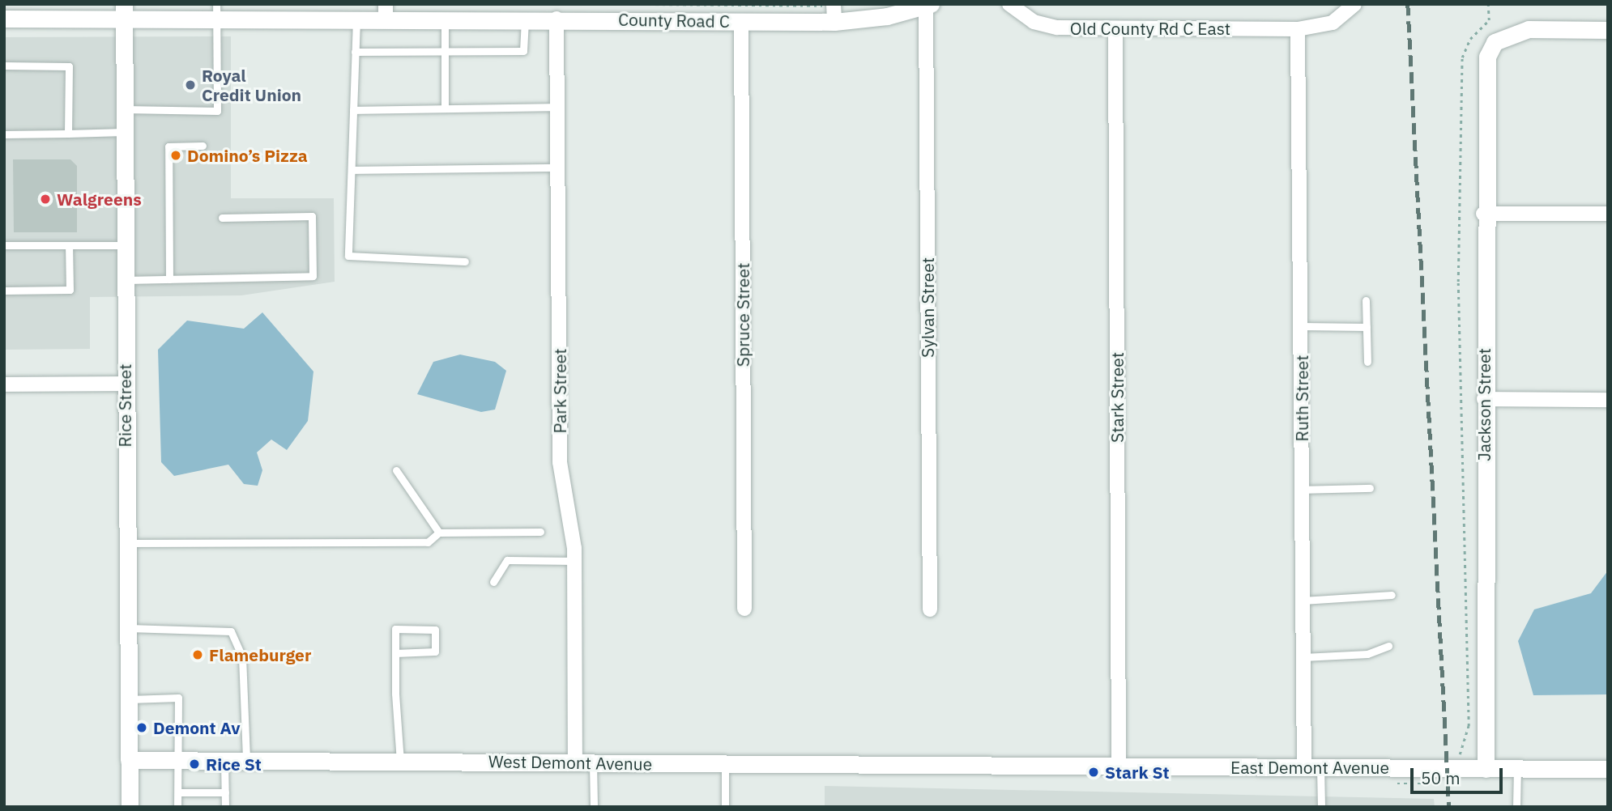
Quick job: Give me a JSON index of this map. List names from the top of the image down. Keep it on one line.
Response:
{"streets":{"street":["County Road C","Old County Rd C East","Sylvan Street","Spruce Street","Park Street","Stark Street","Ruth Street","Jackson Street","Rice Street","West Demont Avenue","East Demont Avenue"]},"crossings":[["County Road C","Sylvan Street"],["County Road C","Spruce Street"],["County Road C","Park Street"],["County Road C","Rice Street"],["Old County Rd C East","Stark Street"],["Old County Rd C East","Ruth Street"],["Park Street","West Demont Avenue"],["Stark Street","East Demont Avenue"],["Ruth Street","East Demont Avenue"],["Jackson Street","East Demont Avenue"],["Rice Street","West Demont Avenue"],["West Demont Avenue","East Demont Avenue"]],"places":["Royal Credit Union","Domino’s Pizza","Walgreens","Flameburger","Demont Av","Rice St","Stark St"],"scale_bar":"50 m"}
